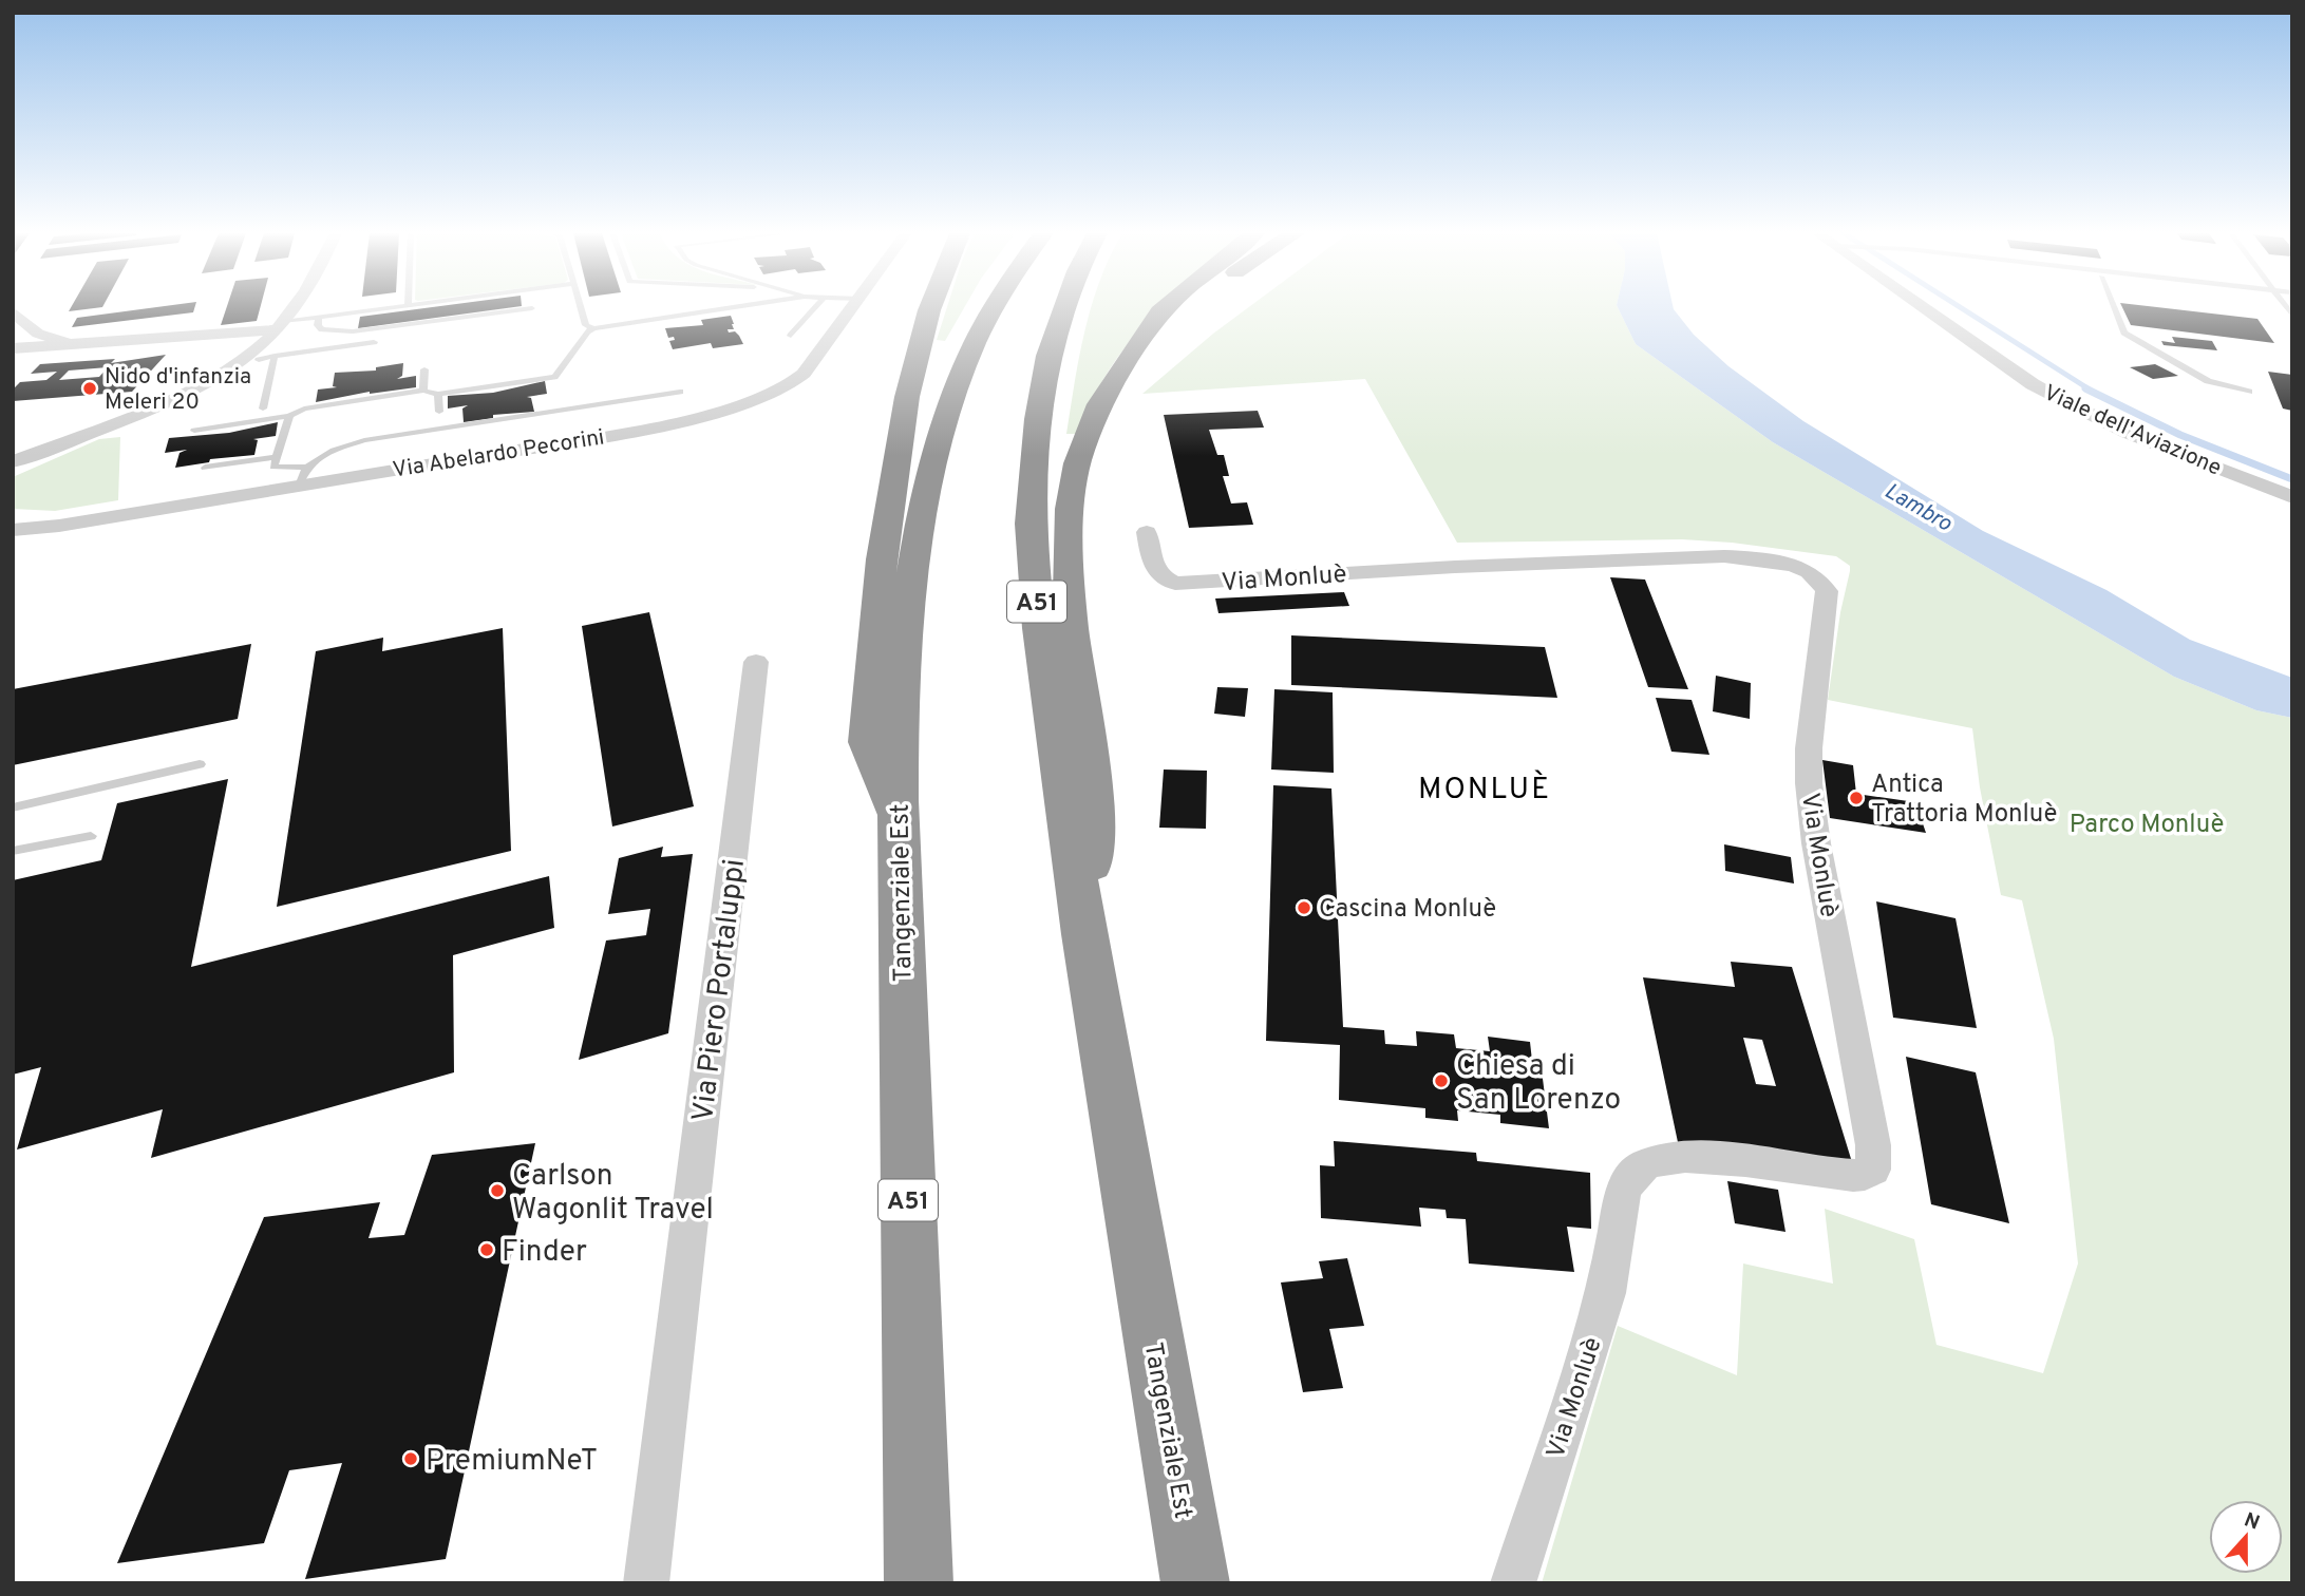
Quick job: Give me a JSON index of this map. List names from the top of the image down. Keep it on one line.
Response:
{"streets":{"highway":["A51","Tangenziale Est"],"street":["Viale dell'Aviazione","Via Abelardo Pecorini","Via Monluè","Via Piero Portaluppi"]},"districts":["MONLUÈ"],"water":["Lambro"],"parks":["Parco Monluè"],"places":["Nido d'infanzia Meleri 20","Antica Trattoria Monluè","Cascina Monluè","Chiesa di San Lorenzo","Carlson Wagonlit Travel","Finder","PremiumNeT"],"north":"top"}
